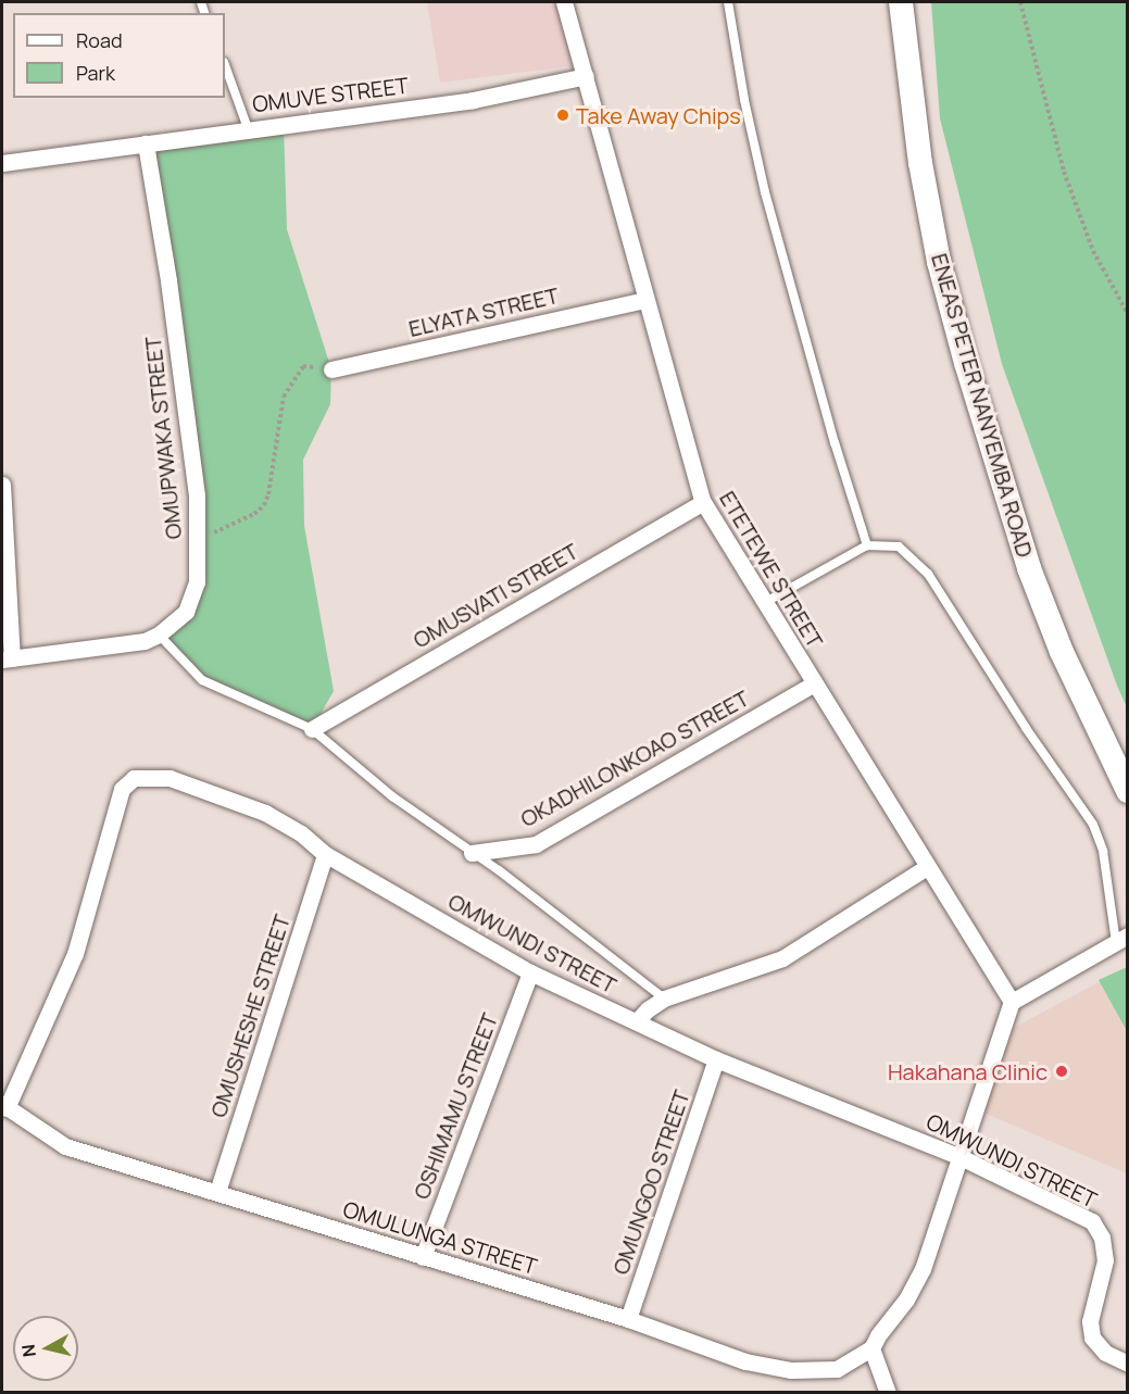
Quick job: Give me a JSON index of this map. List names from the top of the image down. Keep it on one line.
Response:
{"streets":{"main road":["ENEAS PETER NANYEMBA ROAD"],"street":["OMUVE STREET","ELYATA STREET","OMUPWAKA STREET","ETETEWE STREET","OMUSVATI STREET","OKADHILONKOAO STREET","OMWUNDI STREET","OMUSHESHE STREET","OSHIMAMU STREET","OMUNGOO STREET","OMULUNGA STREET"]},"crossings":[["OMUVE STREET","OMUPWAKA STREET"],["OMUVE STREET","ETETEWE STREET"],["ELYATA STREET","ETETEWE STREET"],["ETETEWE STREET","OMUSVATI STREET"],["ETETEWE STREET","OKADHILONKOAO STREET"],["OMWUNDI STREET","OMUSHESHE STREET"],["OMWUNDI STREET","OSHIMAMU STREET"],["OMWUNDI STREET","OMUNGOO STREET"],["OMWUNDI STREET","OMULUNGA STREET"],["OMUSHESHE STREET","OMULUNGA STREET"],["OSHIMAMU STREET","OMULUNGA STREET"],["OMUNGOO STREET","OMULUNGA STREET"]],"places":["Take Away Chips","Hakahana Clinic"],"legend":["Road","Park"],"north":"left"}
